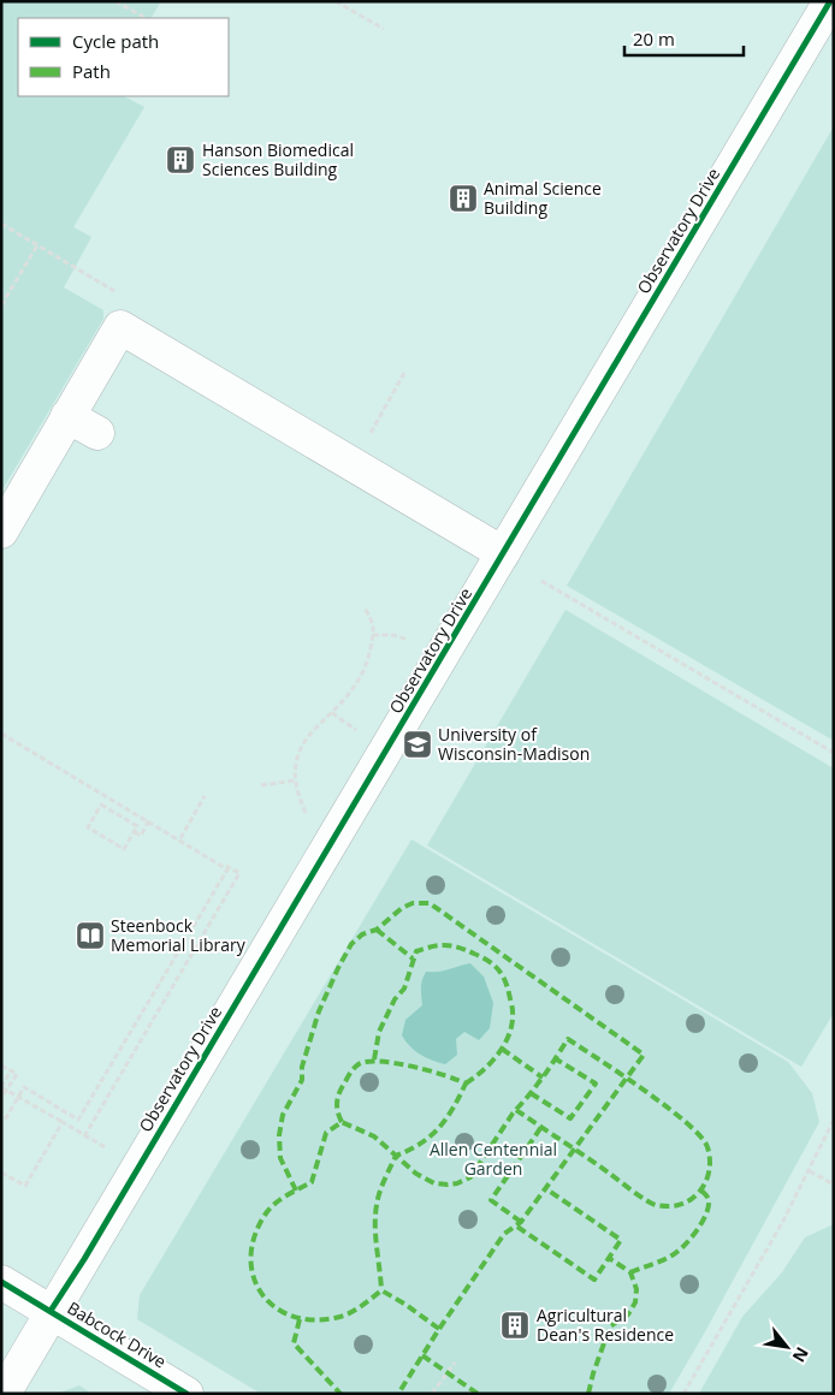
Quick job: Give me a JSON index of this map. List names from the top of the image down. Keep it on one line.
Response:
{"streets":{"street":["Observatory Drive","Babcock Drive"]},"crossings":[["Observatory Drive","Babcock Drive"]],"parks":["Allen Centennial Garden"],"places":{"building":["Hanson Biomedical Sciences Building","Animal Science Building","Agricultural Dean's Residence"],"school or university":["University of Wisconsin-Madison"],"library":["Steenbock Memorial Library"]},"legend":["Cycle path","Path"],"scale_bar":"20 m","north":"bottom right"}
